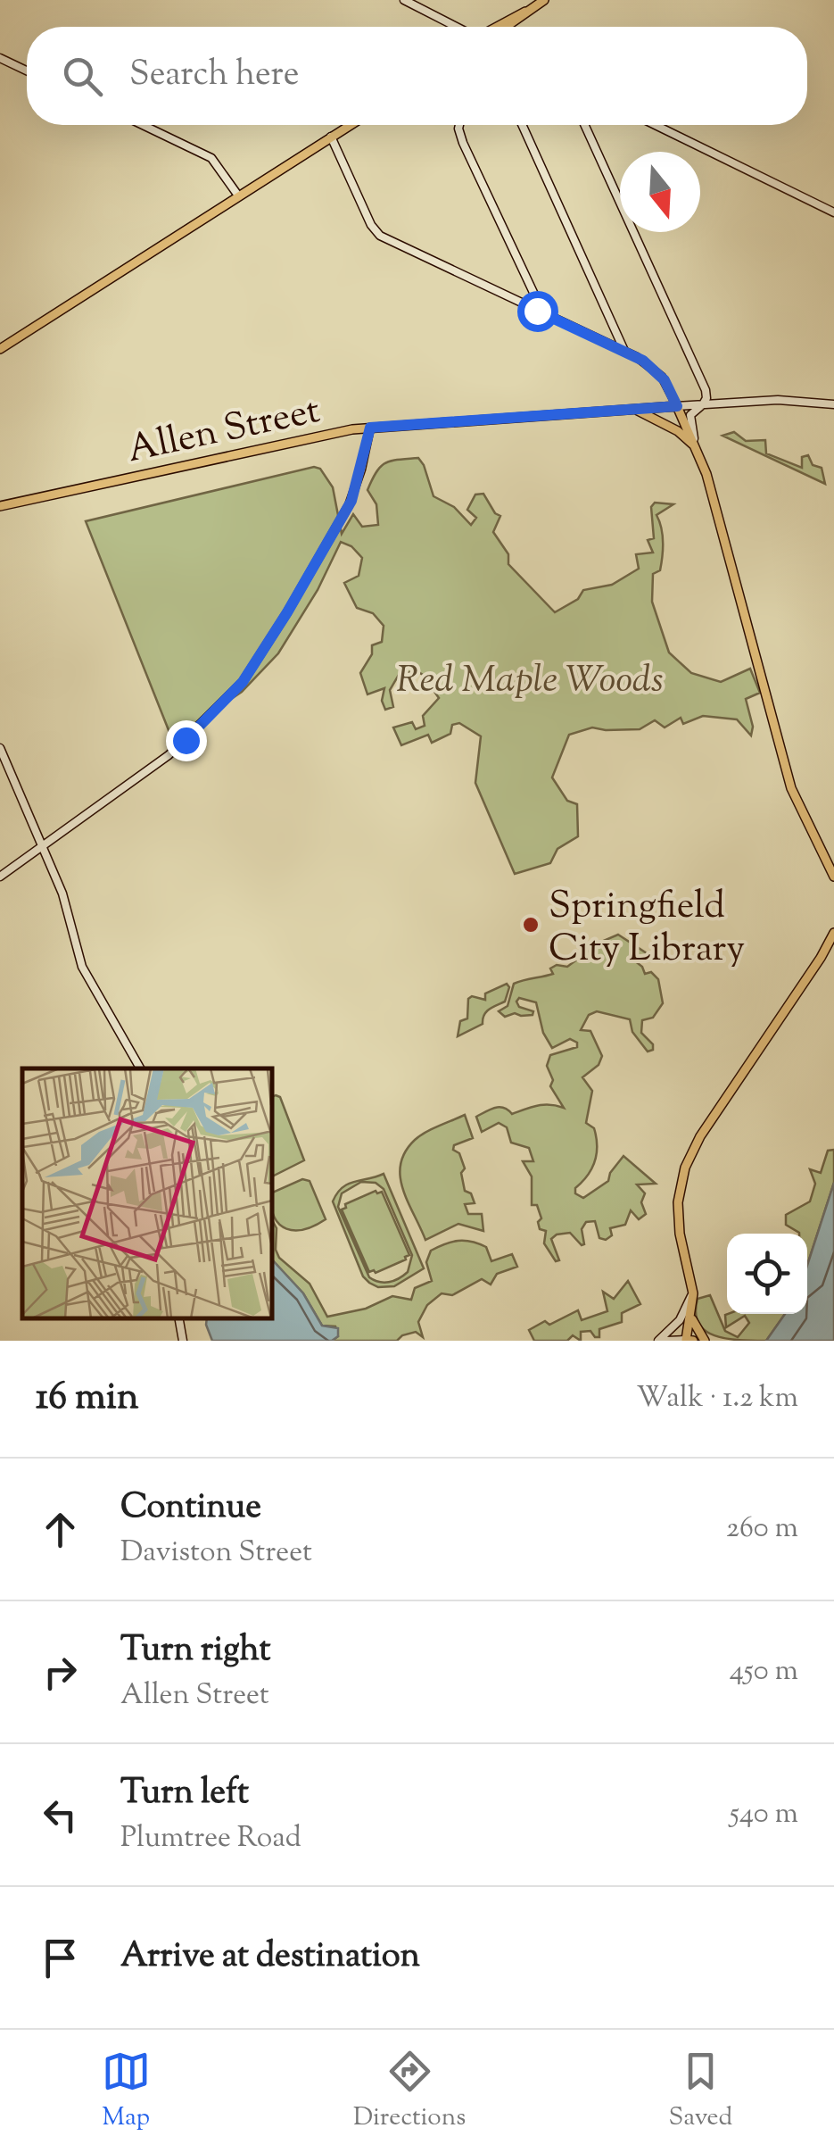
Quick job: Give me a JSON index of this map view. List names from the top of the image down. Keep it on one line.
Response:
{"streets":{"main road":["Allen Street"]},"parks":["Red Maple Woods"],"places":["Springfield City Library"],"north":"bottom","page":{"search":"Search here","heading":["16 min","Walk · 1.2 km"],"list":[["Continue","Daviston Street","260 m"],["Turn right","Allen Street","450 m"],["Turn left","Plumtree Road","540 m"],"Arrive at destination"],"nav":["Map","Directions","Saved"]}}
